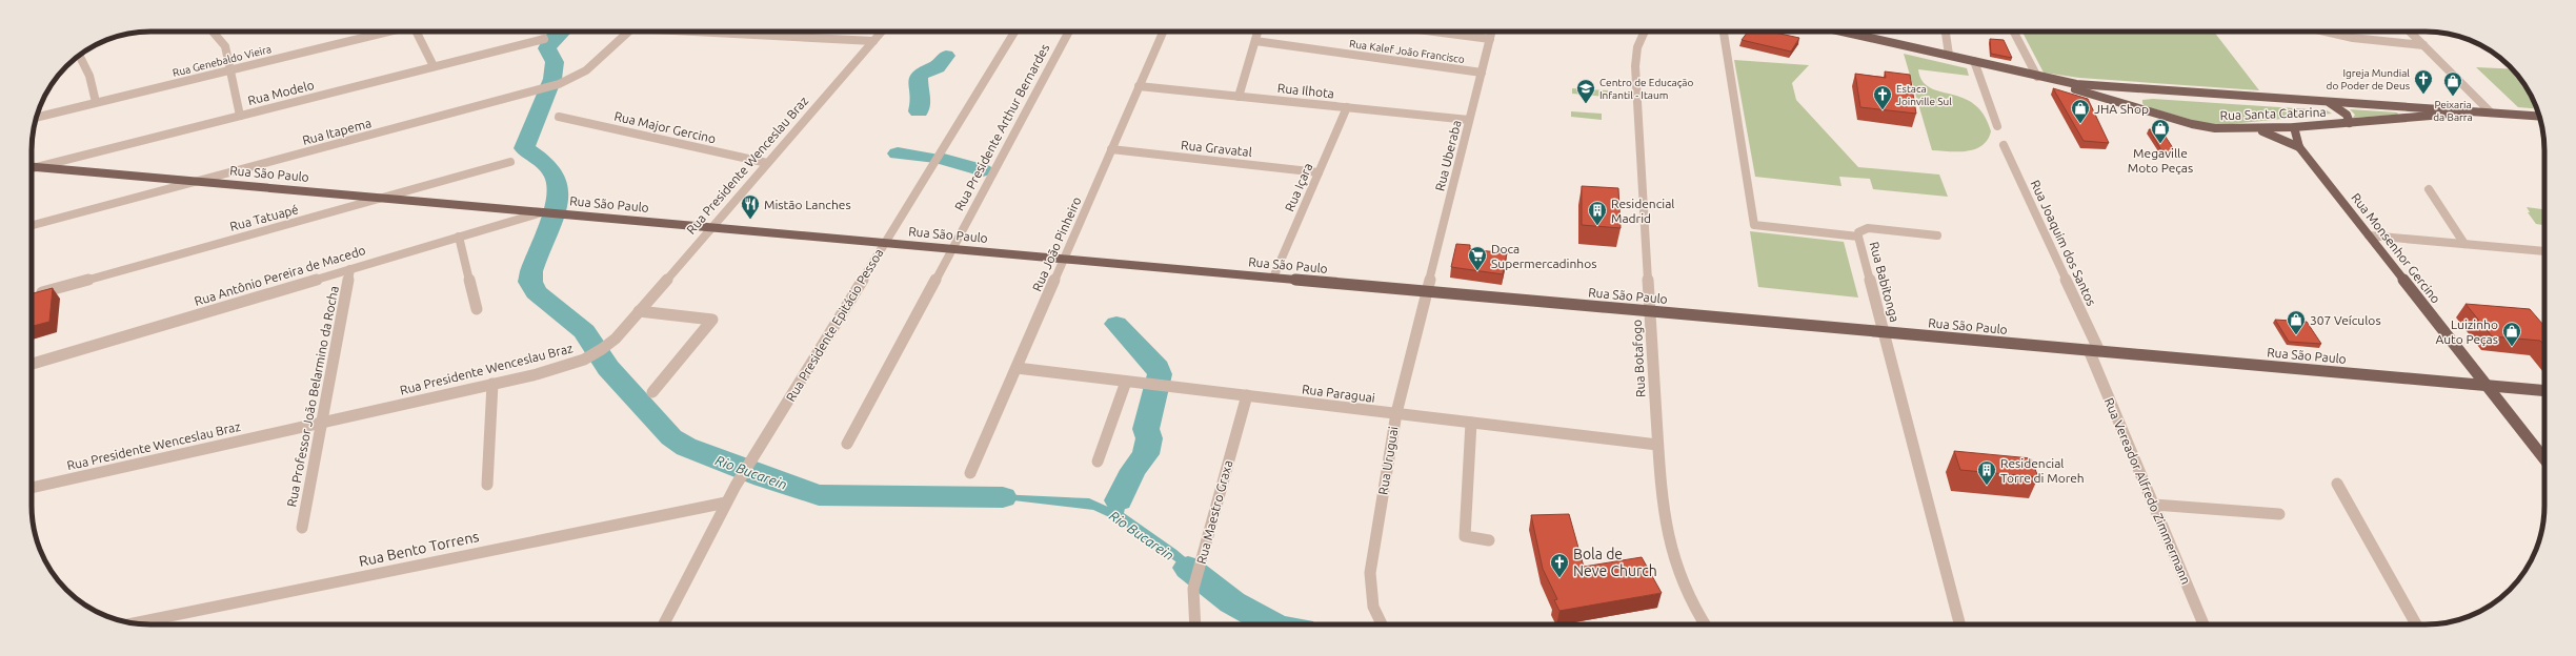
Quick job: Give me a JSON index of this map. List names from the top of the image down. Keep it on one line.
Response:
{"streets":{"main road":["Rua Santa Catarina","Rua São Paulo","Rua Monsenhor Gercino"],"street":["Rua Kalef João Francisco","Rua Genebaldo Vieira","Rua Ilhota","Rua Modelo","Rua Major Gercino","Rua Presidente Arthur Bernardes","Rua Itapema","Rua Gravatal","Rua Uberaba","Rua Presidente Wenceslau Braz","Rua Içara","Rua Tatuapé","Rua Joaquim dos Santos","Rua João Pinheiro","Rua Antônio Pereira de Macedo","Rua Babitonga","Rua Presidente Epitácio Pessoa","Rua Botafogo","Rua Paraguai","Rua Professor João Belarmino da Rocha","Rua Uruguai","Rua Vereador Alfredo Zimmermann","Rua Maestro Graxa","Rua Bento Torrens"]},"crossings":[["Rua Kalef João Francisco","Rua Uberaba"],["Rua Ilhota","Rua Uberaba"],["Rua Ilhota","Rua Içara"],["Rua Ilhota","Rua João Pinheiro"],["Rua Modelo","Rua São Paulo"],["Rua Santa Catarina","Rua Monsenhor Gercino"],["Rua Major Gercino","Rua Presidente Wenceslau Braz"],["Rua Presidente Arthur Bernardes","Rua São Paulo"],["Rua Itapema","Rua São Paulo"],["Rua Gravatal","Rua Içara"],["Rua Gravatal","Rua João Pinheiro"],["Rua Uberaba","Rua São Paulo"],["Rua Uberaba","Rua Uruguai"],["Rua Presidente Wenceslau Braz","Rua São Paulo"],["Rua Presidente Wenceslau Braz","Rua Professor João Belarmino da Rocha"],["Rua São Paulo","Rua Içara"],["Rua São Paulo","Rua Tatuapé"],["Rua São Paulo","Rua Joaquim dos Santos"],["Rua São Paulo","Rua João Pinheiro"],["Rua São Paulo","Rua Monsenhor Gercino"],["Rua São Paulo","Rua Antônio Pereira de Macedo"],["Rua São Paulo","Rua Babitonga"],["Rua São Paulo","Rua Presidente Epitácio Pessoa"],["Rua São Paulo","Rua Botafogo"],["Rua São Paulo","Rua Uruguai"],["Rua São Paulo","Rua Vereador Alfredo Zimmermann"],["Rua Joaquim dos Santos","Rua Vereador Alfredo Zimmermann"],["Rua João Pinheiro","Rua Paraguai"],["Rua Antônio Pereira de Macedo","Rua Professor João Belarmino da Rocha"],["Rua Presidente Epitácio Pessoa","Rua Bento Torrens"],["Rua Botafogo","Rua Paraguai"],["Rua Paraguai","Rua Uruguai"],["Rua Paraguai","Rua Maestro Graxa"]],"water":["Rio Bucarein"],"places":{"church":["Igreja Mundial do Poder de Deus","Estaca Joinville Sul","Bola de Neve Church"],"shop":["Peixaria da Barra","JHA Shop","Megaville Moto Peças","307 Veículos","Luizinho Auto Peças"],"school or university":["Centro de Educação Infantil - Itaum"],"restaurant":["Mistão Lanches"],"building":["Residencial Madrid","Residencial Torre di Moreh"],"supermarket":["Doca Supermercadinhos"]}}
